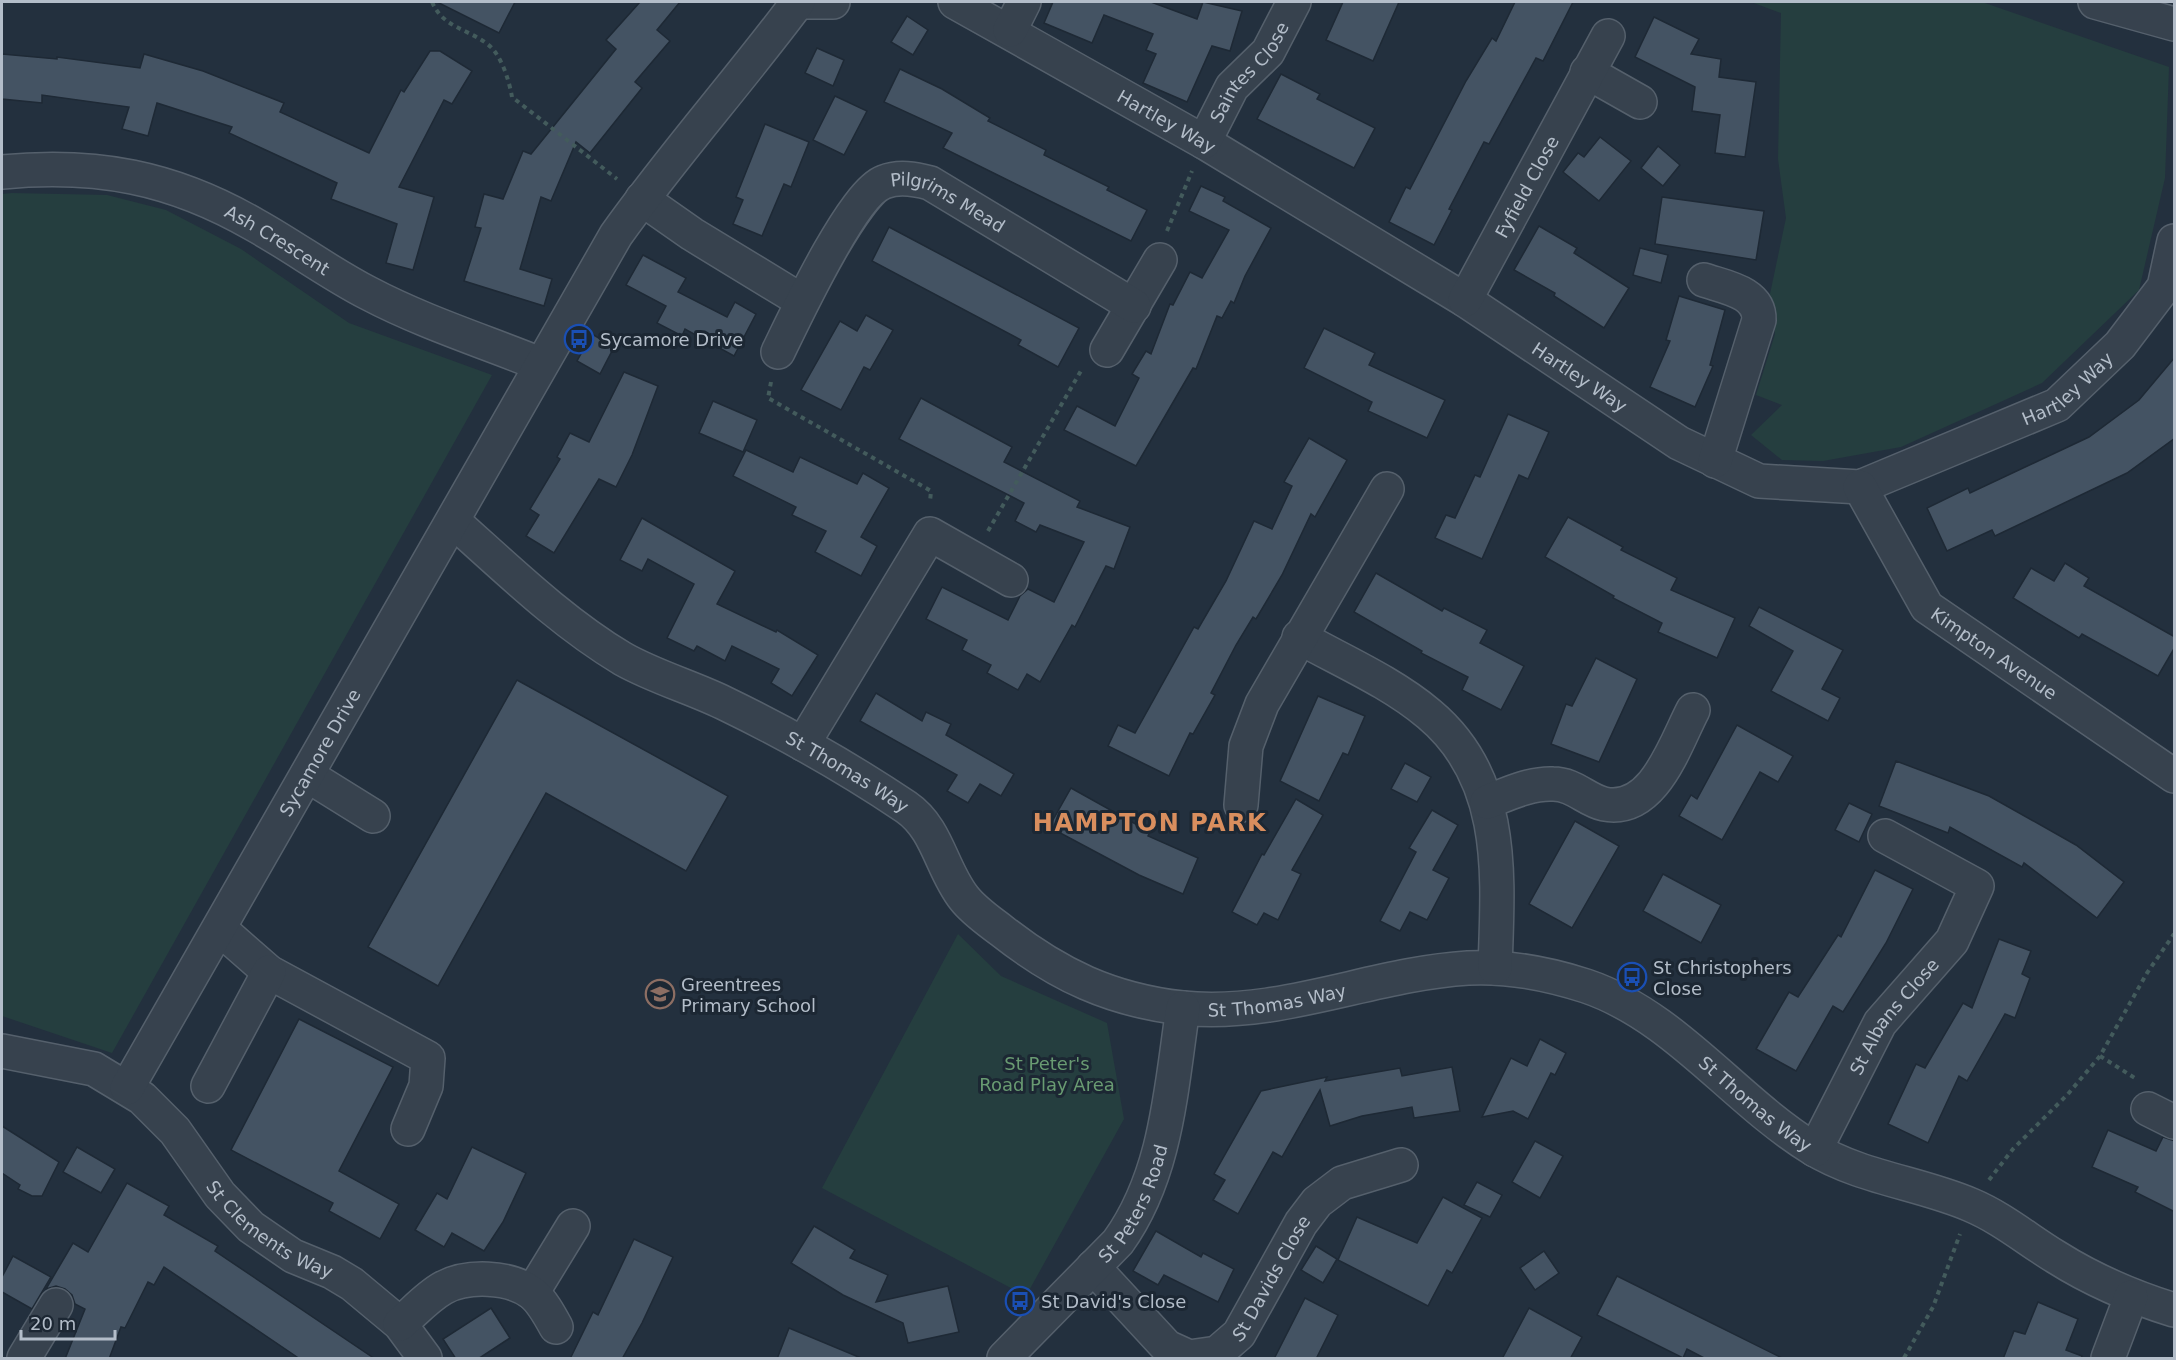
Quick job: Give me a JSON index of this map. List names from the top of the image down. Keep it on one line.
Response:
{"streets":{"street":["Saintes Close","Hartley Way","Fyfield Close","Pilgrims Mead","Ash Crescent","Kimpton Avenue","Sycamore Drive","St Thomas Way","St Albans Close","St Peters Road","St Clements Way","St Davids Close"]},"crossings":[["Saintes Close","Hartley Way"],["Hartley Way","Fyfield Close"],["Hartley Way","Kimpton Avenue"],["Ash Crescent","Sycamore Drive"],["Sycamore Drive","St Thomas Way"],["Sycamore Drive","St Clements Way"],["St Thomas Way","St Albans Close"],["St Thomas Way","St Peters Road"],["St Peters Road","St Davids Close"]],"districts":["HAMPTON PARK"],"parks":["St Peter's Road Play Area"],"places":{"bus stop":["Sycamore Drive","St Christophers Close","St David's Close"],"school or university":["Greentrees Primary School"]},"scale_bar":"20 m"}
